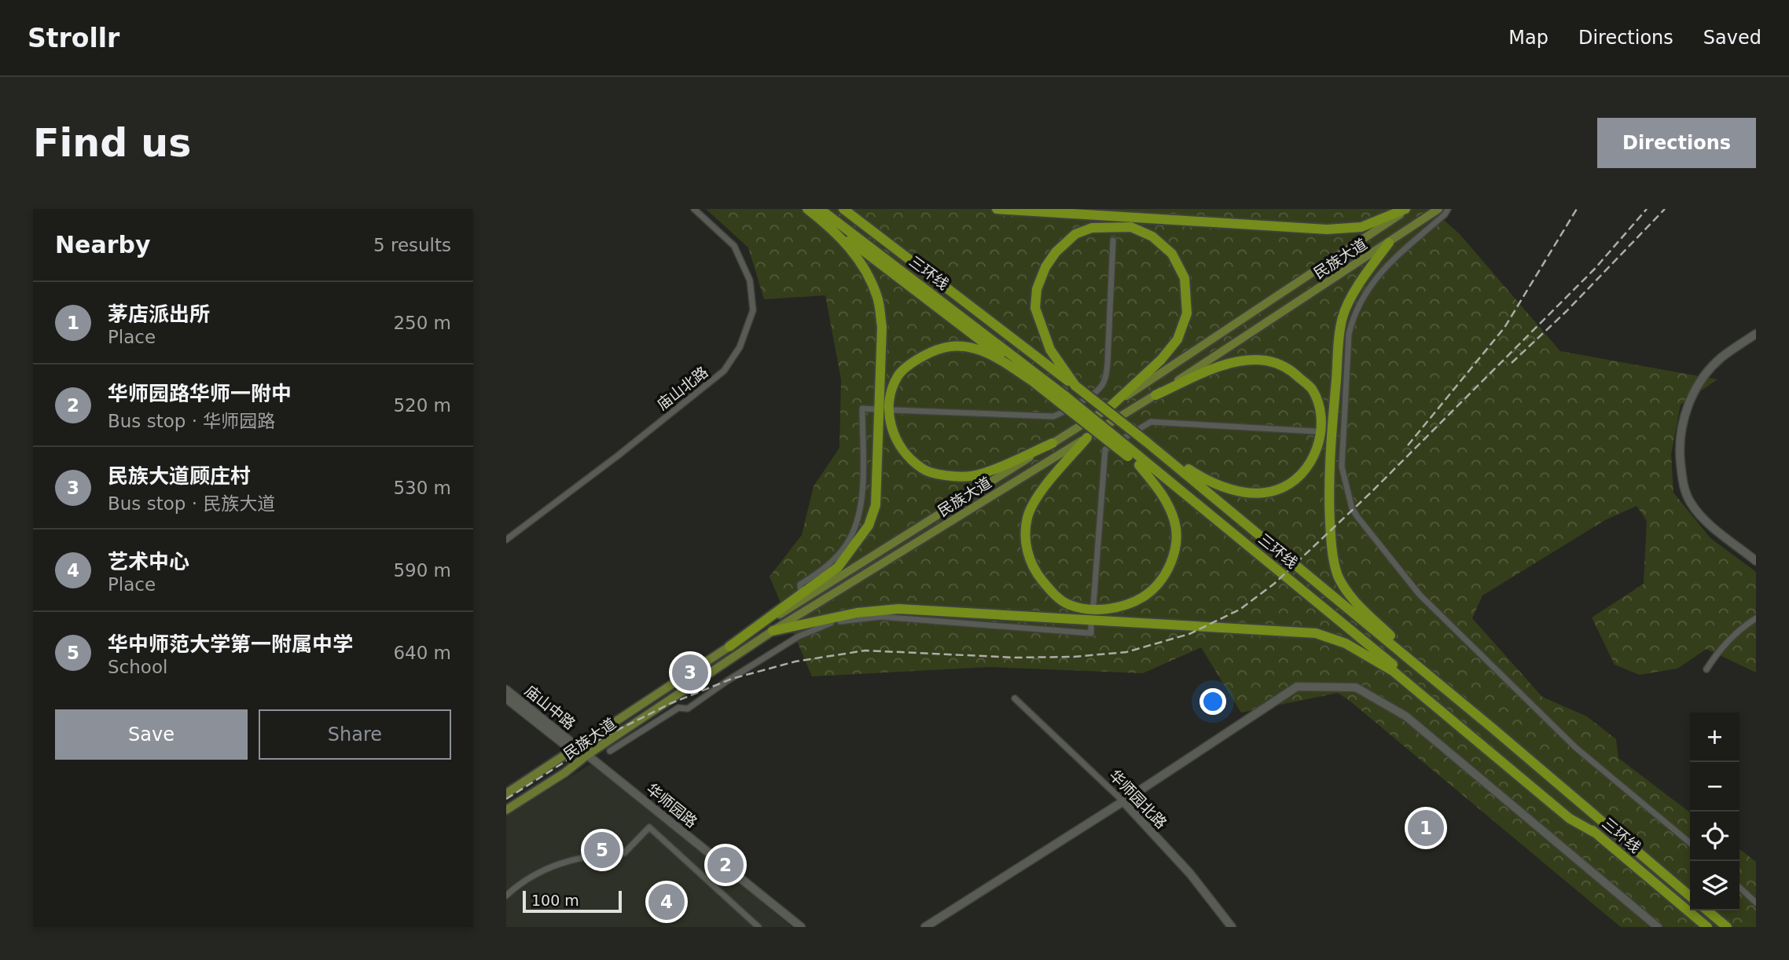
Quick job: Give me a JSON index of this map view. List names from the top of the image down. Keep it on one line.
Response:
{"streets":{"highway":["三环线"],"main road":["民族大道","庙山中路","华师园北路","华师园路"],"street":["庙山北路"]},"crossings":[["民族大道","庙山中路"],["民族大道","华师园路"],["庙山中路","华师园路"]],"scale_bar":"100 m","page":{"header":"Strollr","nav":["Map","Directions","Saved"],"buttons":["Directions",["Save","Share"]],"title":"Find us","heading":["Nearby","5 results"],"list":[{"mark":"1","name":"茅店派出所","note":"Place","value":"250 m"},{"mark":"2","name":"华师园路华师一附中","note":"Bus stop · 华师园路","value":"520 m"},{"mark":"3","name":"民族大道顾庄村","note":"Bus stop · 民族大道","value":"530 m"},{"mark":"4","name":"艺术中心","note":"Place","value":"590 m"},{"mark":"5","name":"华中师范大学第一附属中学","note":"School","value":"640 m"}],"pins":["3","1","5","2","4"],"map_buttons":["+","−"],"scale":"100 m"}}
